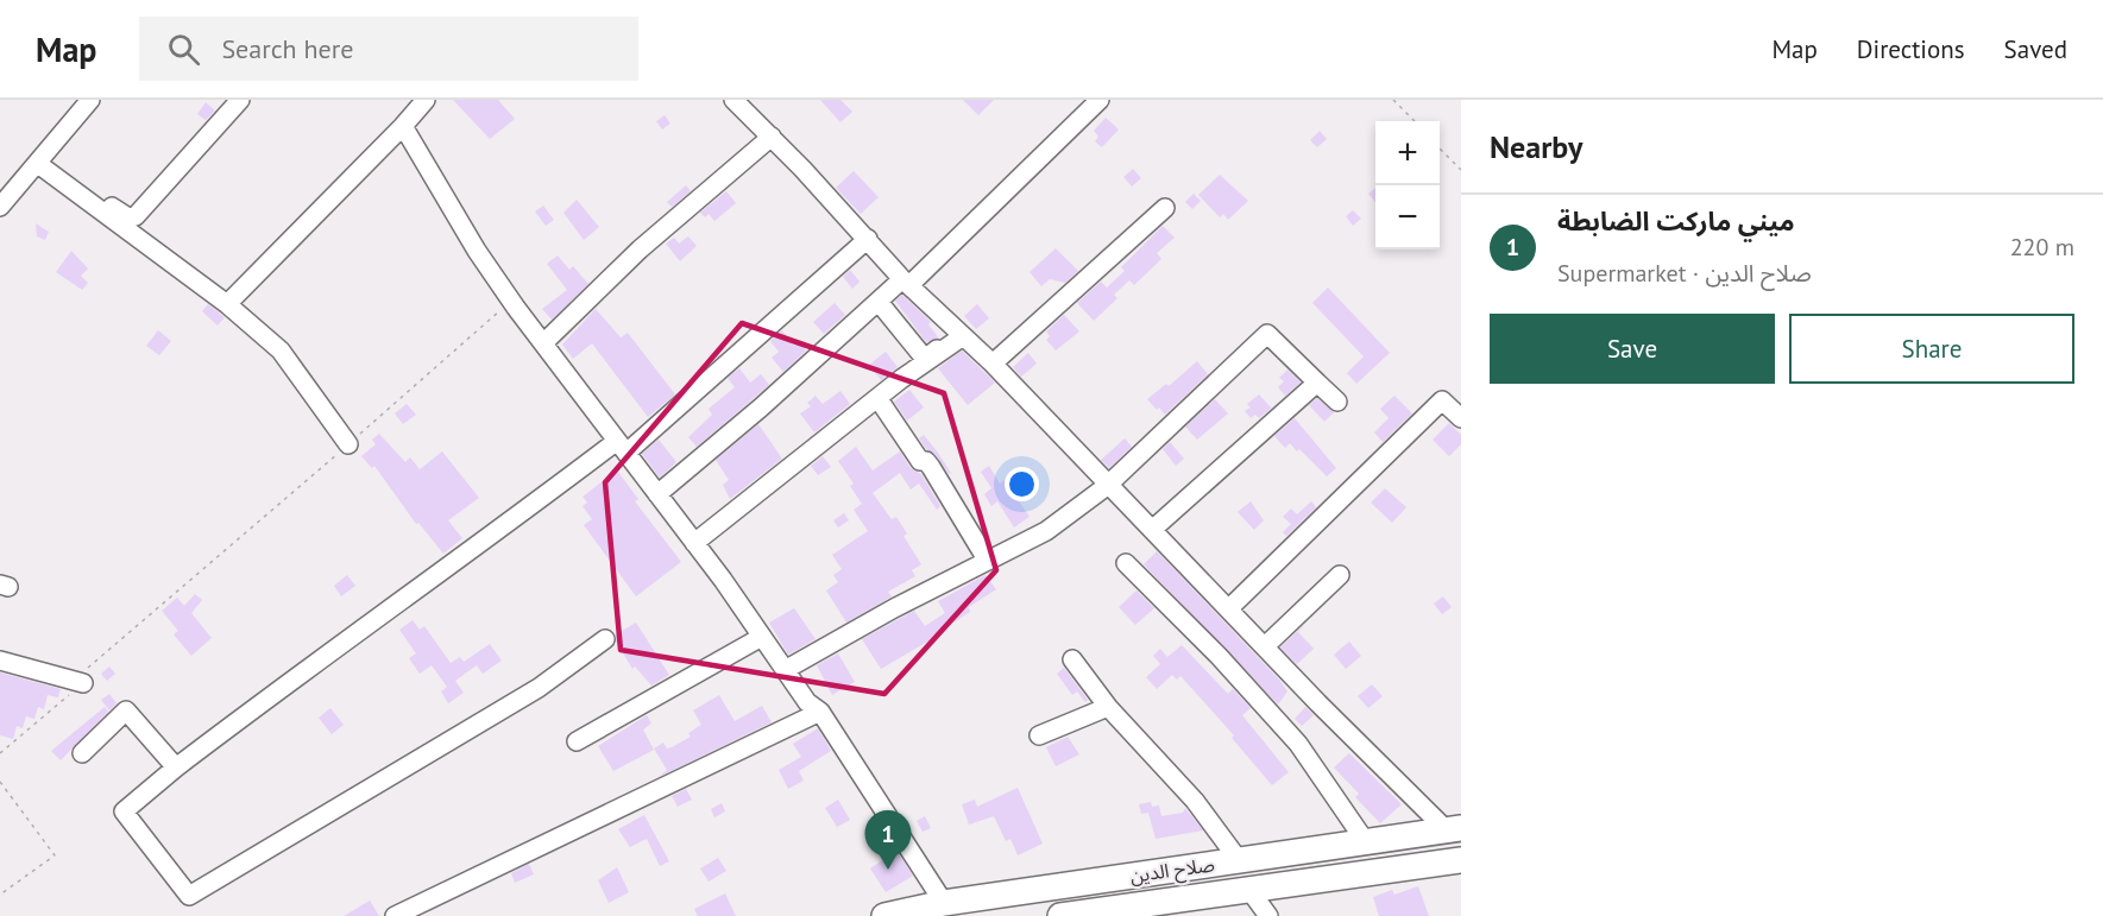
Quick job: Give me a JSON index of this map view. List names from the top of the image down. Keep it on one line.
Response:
{"streets":{"highway":["صلاح الدين"]},"page":{"header":"Map","search":"Search here","nav":["Map","Directions","Saved"],"heading":"Nearby","map_buttons":["+","−"],"list":[{"mark":"1","name":"ميني ماركت الضابطة","note":"Supermarket · صلاح الدين","value":"220 m"}],"buttons":["Save","Share"],"pins":"1"}}
